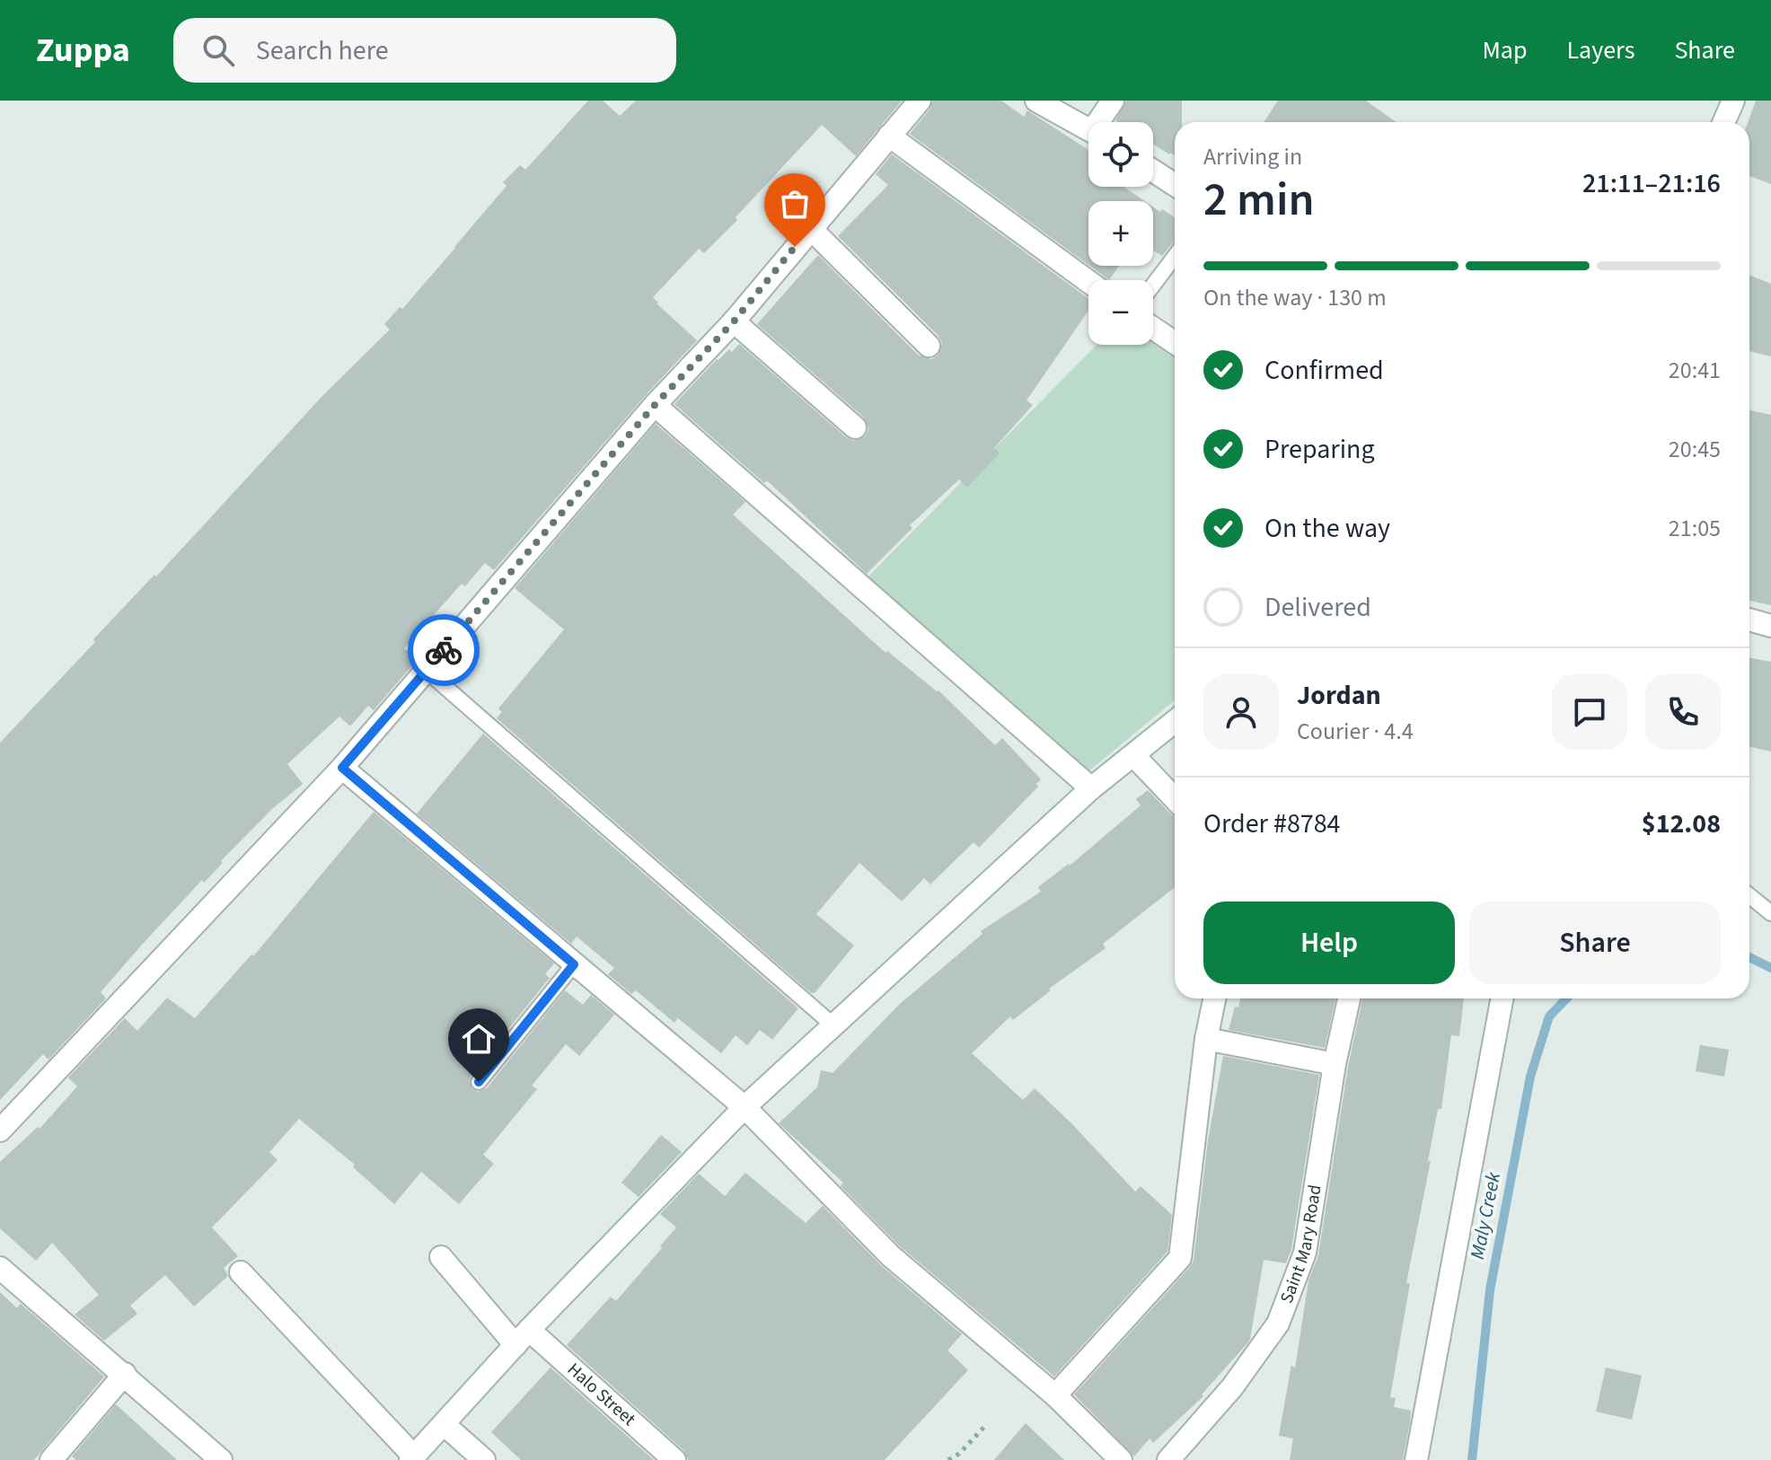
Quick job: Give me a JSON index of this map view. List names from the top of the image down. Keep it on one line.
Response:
{"streets":{"street":["Saint Mary Road","Halo Street"]},"water":["Maly Creek"],"page":{"header":"Zuppa","search":"Search here","nav":["Map","Layers","Share"],"map_buttons":["+","−"],"heading":["2 min","Arriving in","21:11–21:16"],"panel":["Jordan","Courier · 4.4","Order #8784","$12.08"],"bar":"On the way · 130 m","list":[["Confirmed","20:41"],["Preparing","20:45"],["On the way","21:05"],"Delivered"],"buttons":["Help","Share"]}}
